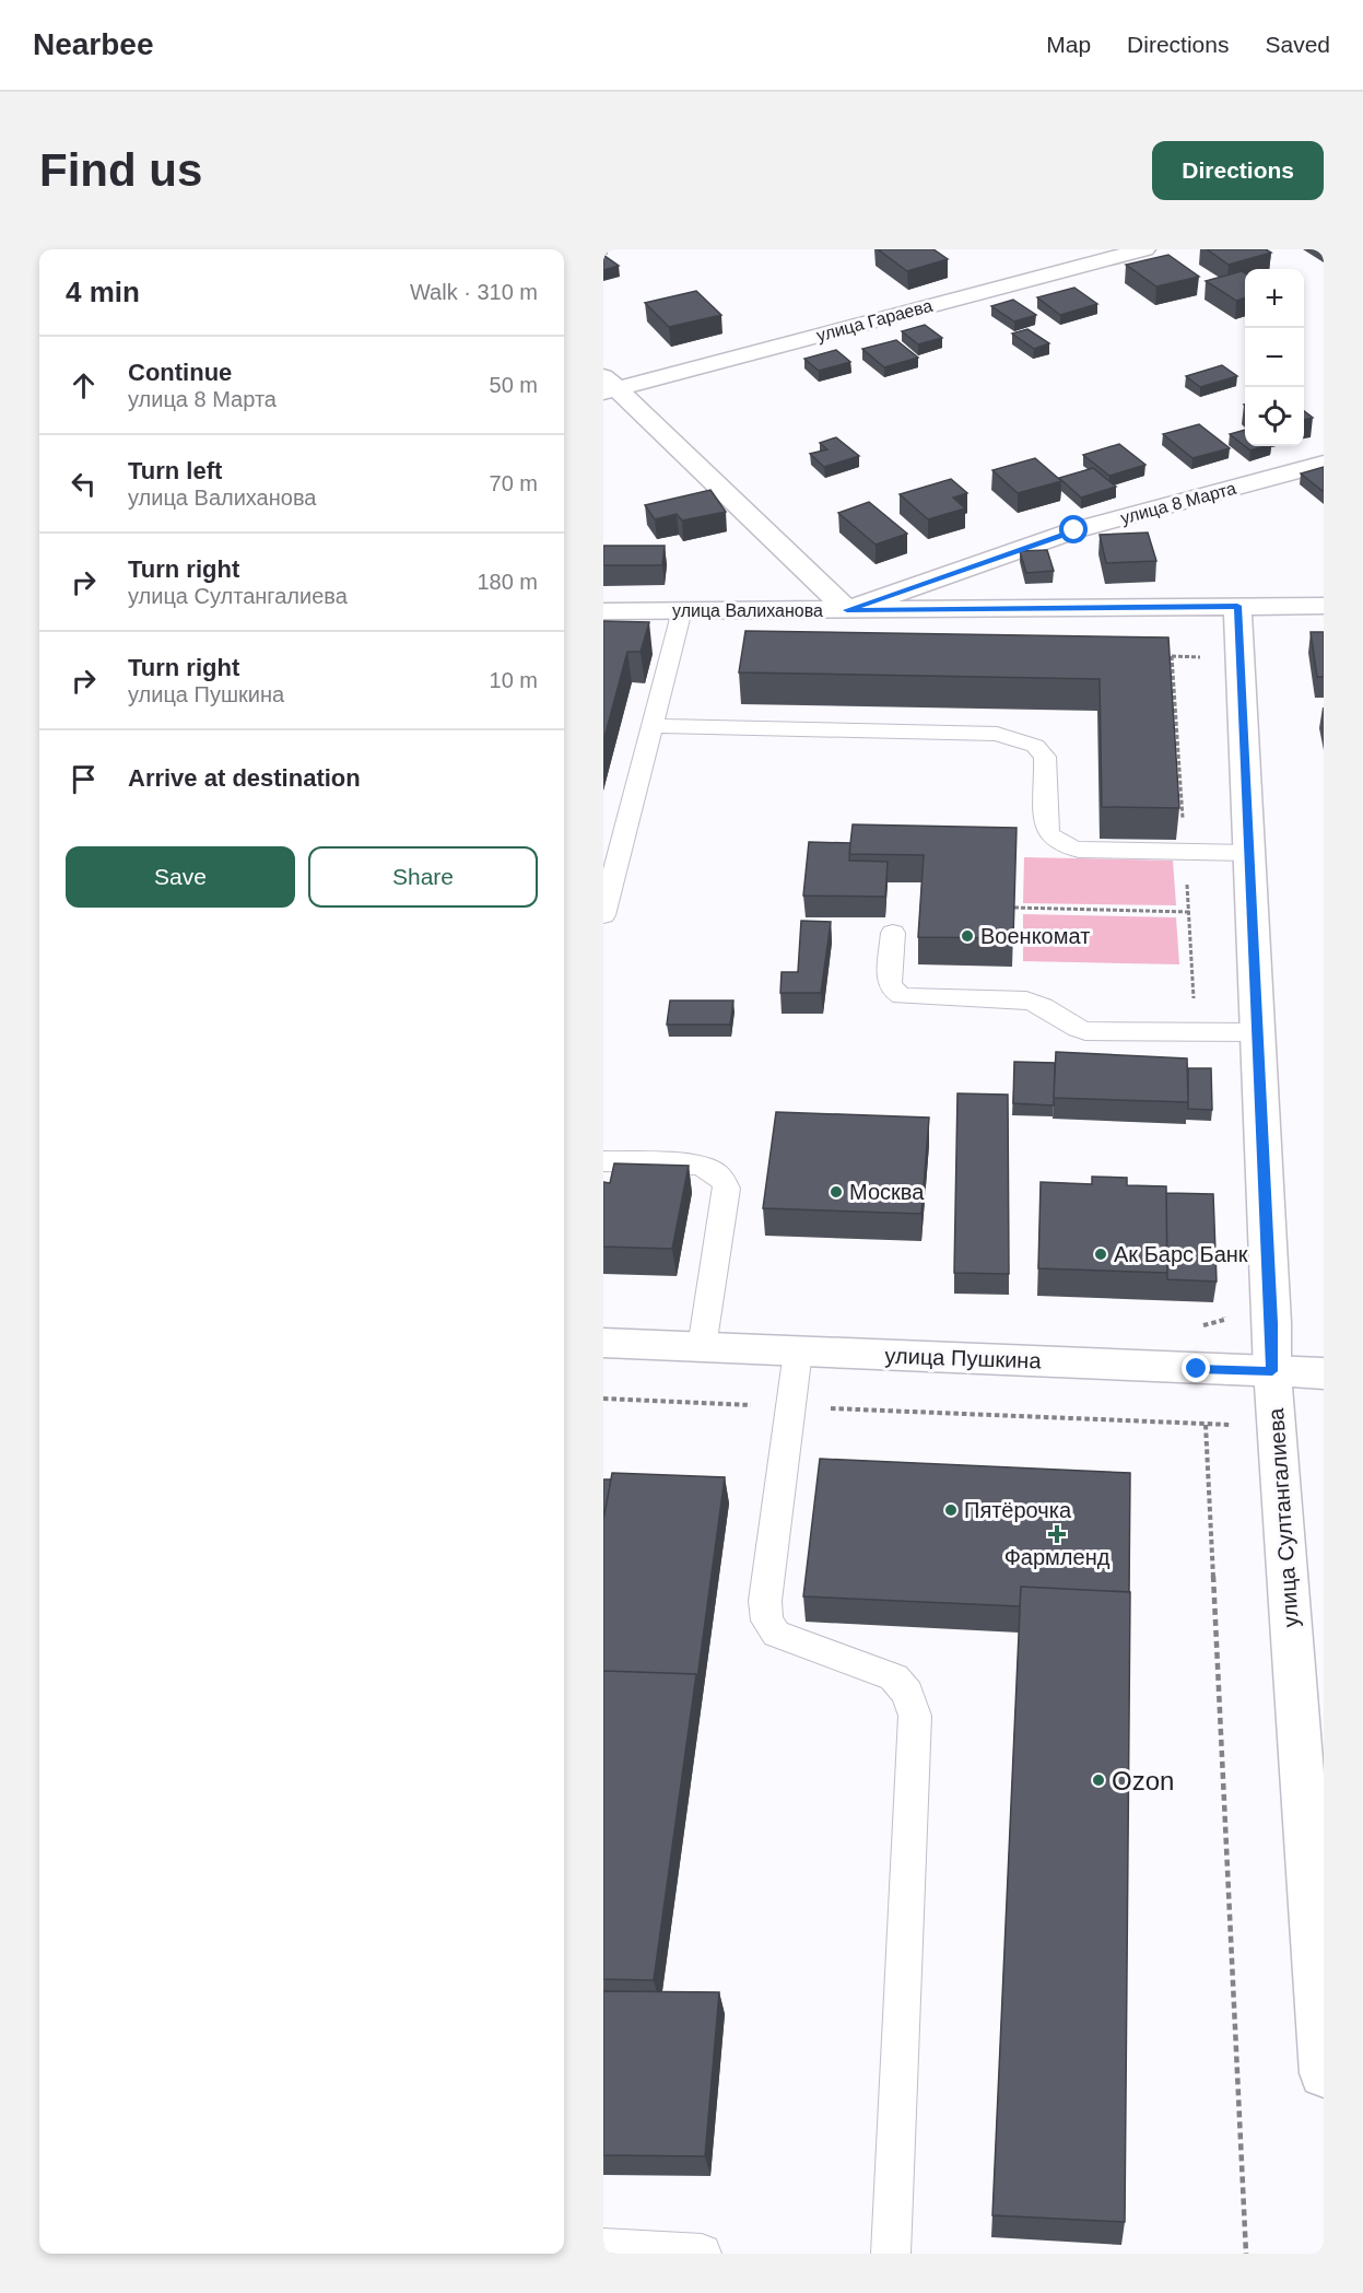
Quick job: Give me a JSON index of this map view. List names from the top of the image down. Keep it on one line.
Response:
{"streets":{"street":["улица Гараева","улица 8 Марта","улица Валиханова","улица Пушкина","улица Султангалиева"]},"crossings":[["улица 8 Марта","улица Валиханова"],["улица Валиханова","улица Султангалиева"],["улица Пушкина","улица Султангалиева"]],"places":{"other":["Военкомат","Москва","Ак Барс Банк","Пятёрочка","Ozon"],"health":["Фармленд"]},"page":{"header":"Nearbee","nav":["Map","Directions","Saved"],"buttons":["Directions",["Save","Share"]],"title":"Find us","heading":["4 min","Walk · 310 m"],"map_buttons":["+","−"],"list":[["Continue","улица 8 Марта","50 m"],["Turn left","улица Валиханова","70 m"],["Turn right","улица Султангалиева","180 m"],["Turn right","улица Пушкина","10 m"],"Arrive at destination"]}}
